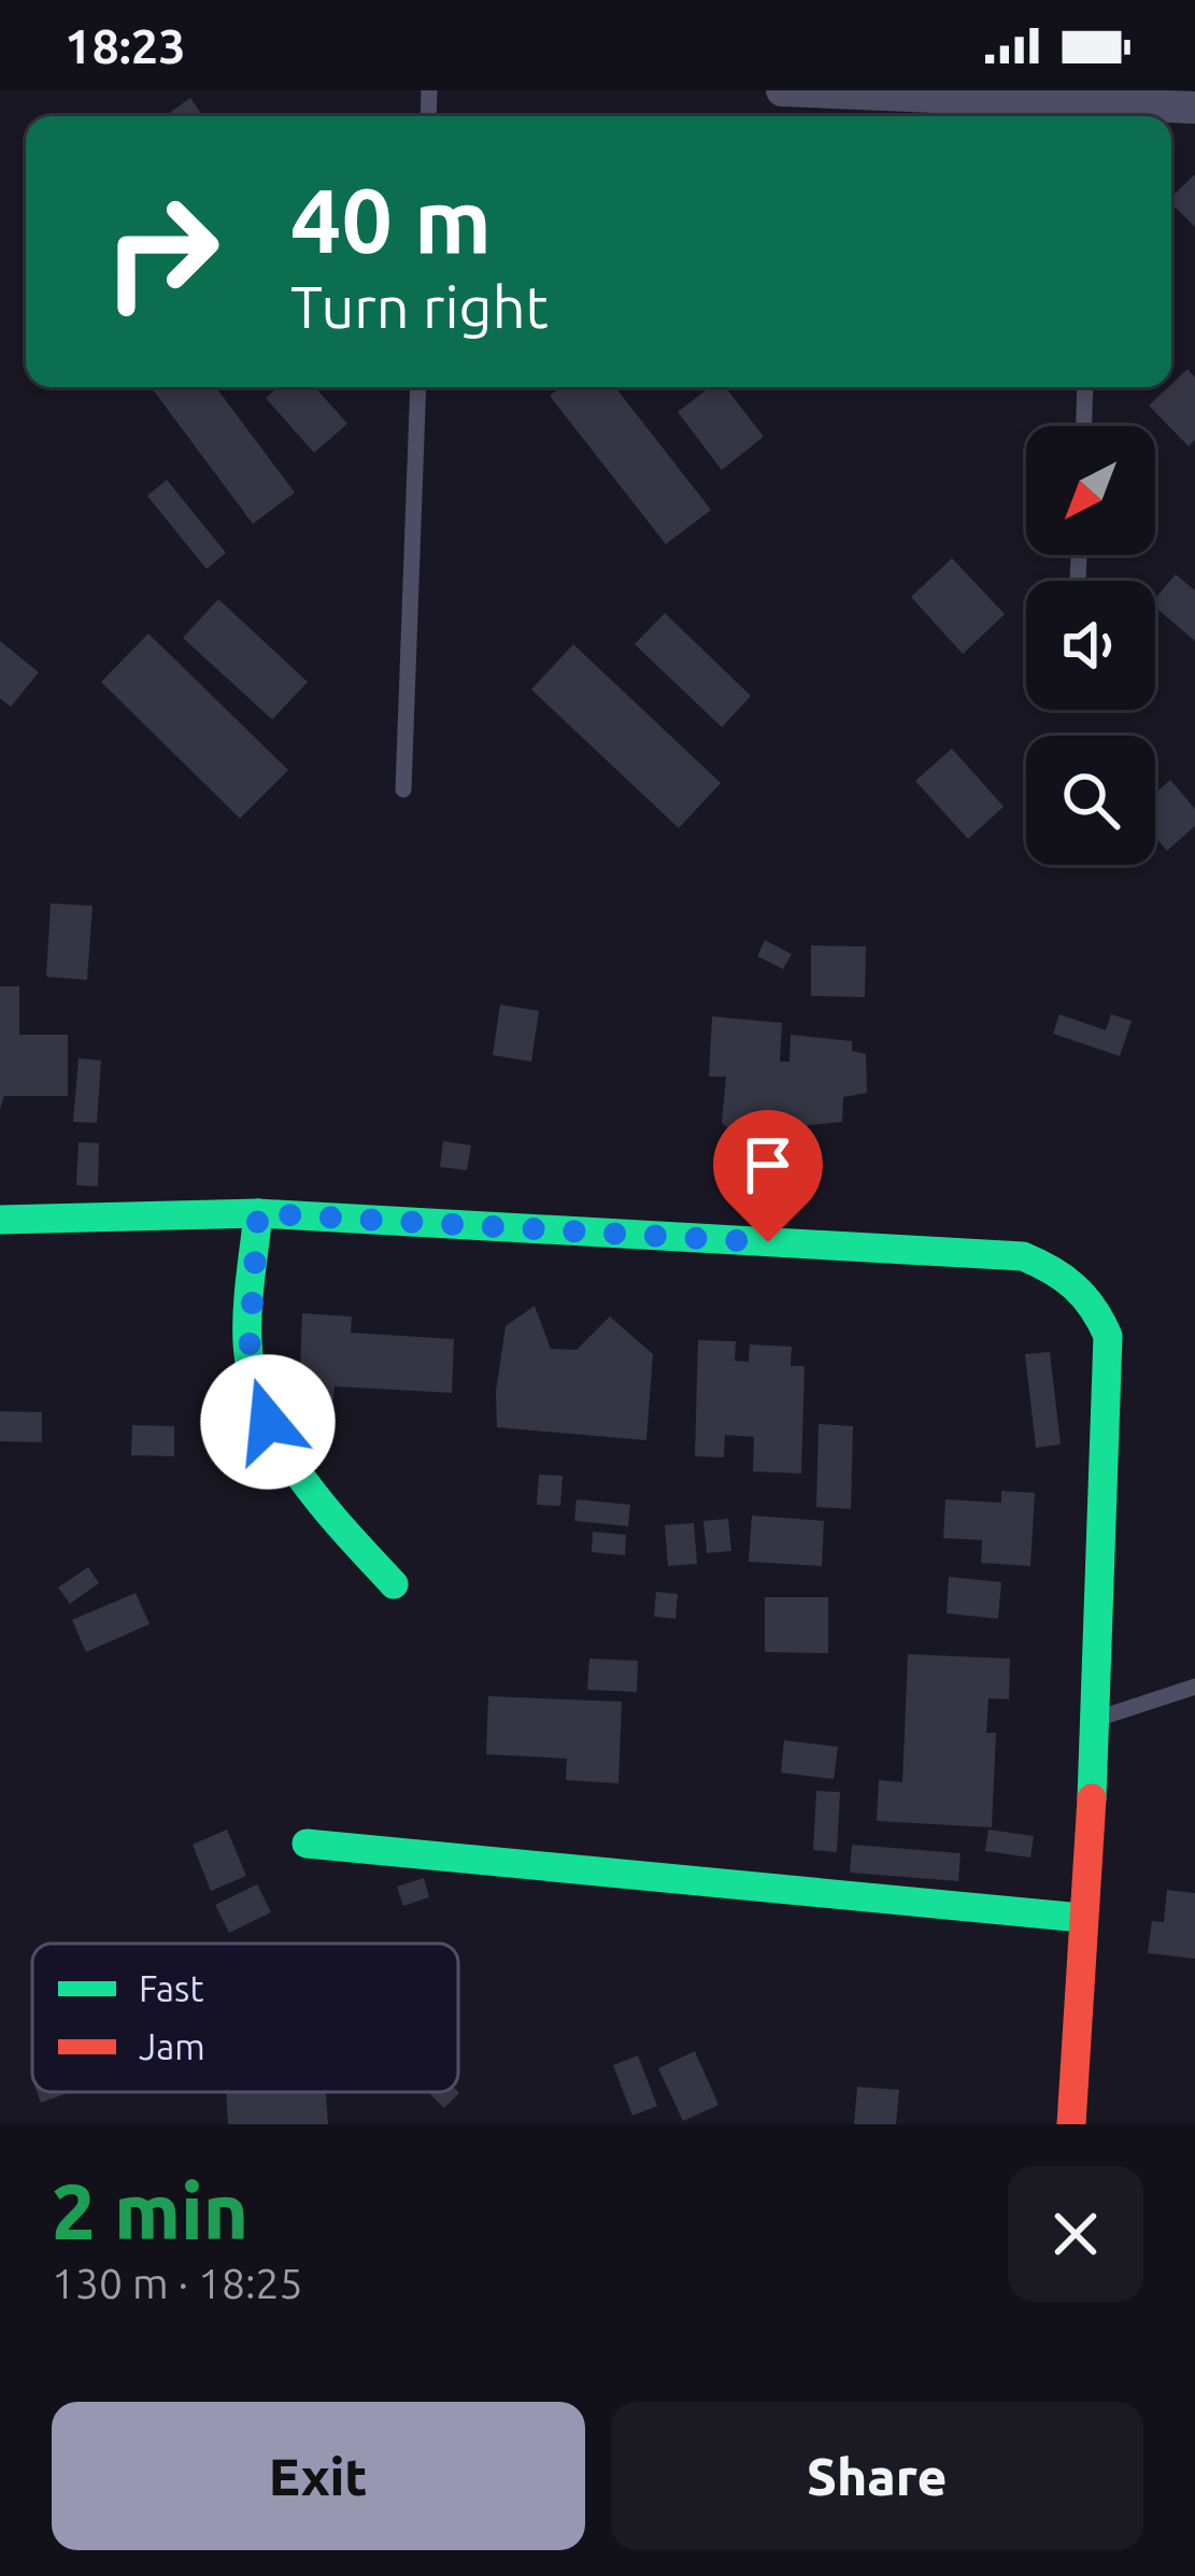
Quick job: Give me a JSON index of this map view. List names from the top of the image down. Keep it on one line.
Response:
{"legend":["Fast","Jam"],"north":"bottom left","page":{"status":"18:23","turn":["40 m","Turn right"],"heading":["2 min","130 m · 18:25"],"buttons":["Exit","Share"]}}
